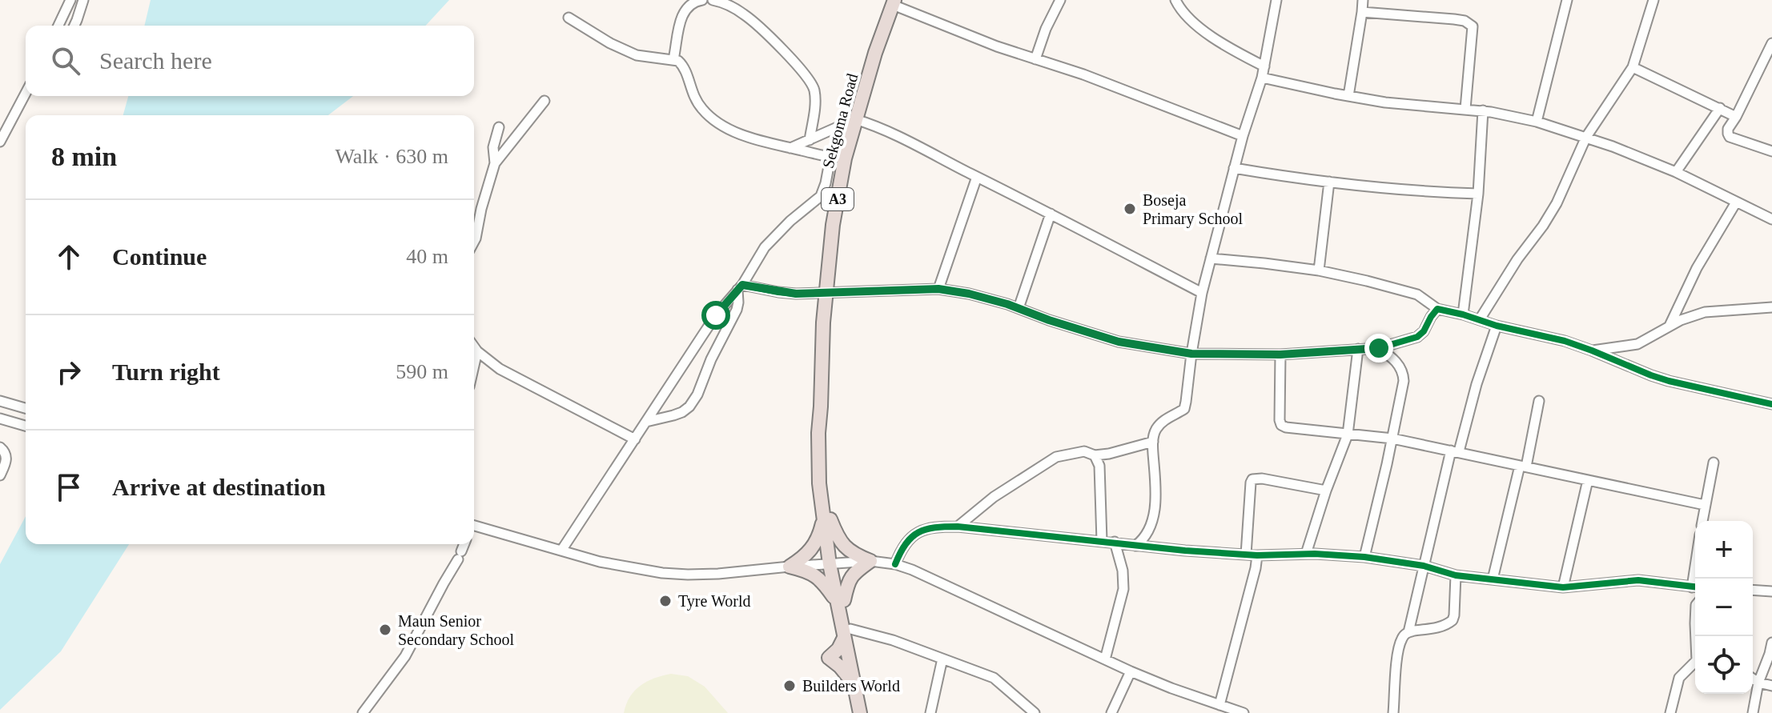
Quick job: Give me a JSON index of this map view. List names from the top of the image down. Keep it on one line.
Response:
{"streets":{"highway":["Sekgoma Road","A3"]},"places":["Boseja Primary School","Tyre World","Maun Senior Secondary School","Builders World"],"page":{"search":"Search here","heading":["8 min","Walk · 630 m"],"list":[["Continue","40 m"],["Turn right","590 m"],"Arrive at destination"],"map_buttons":["+","−"]}}
